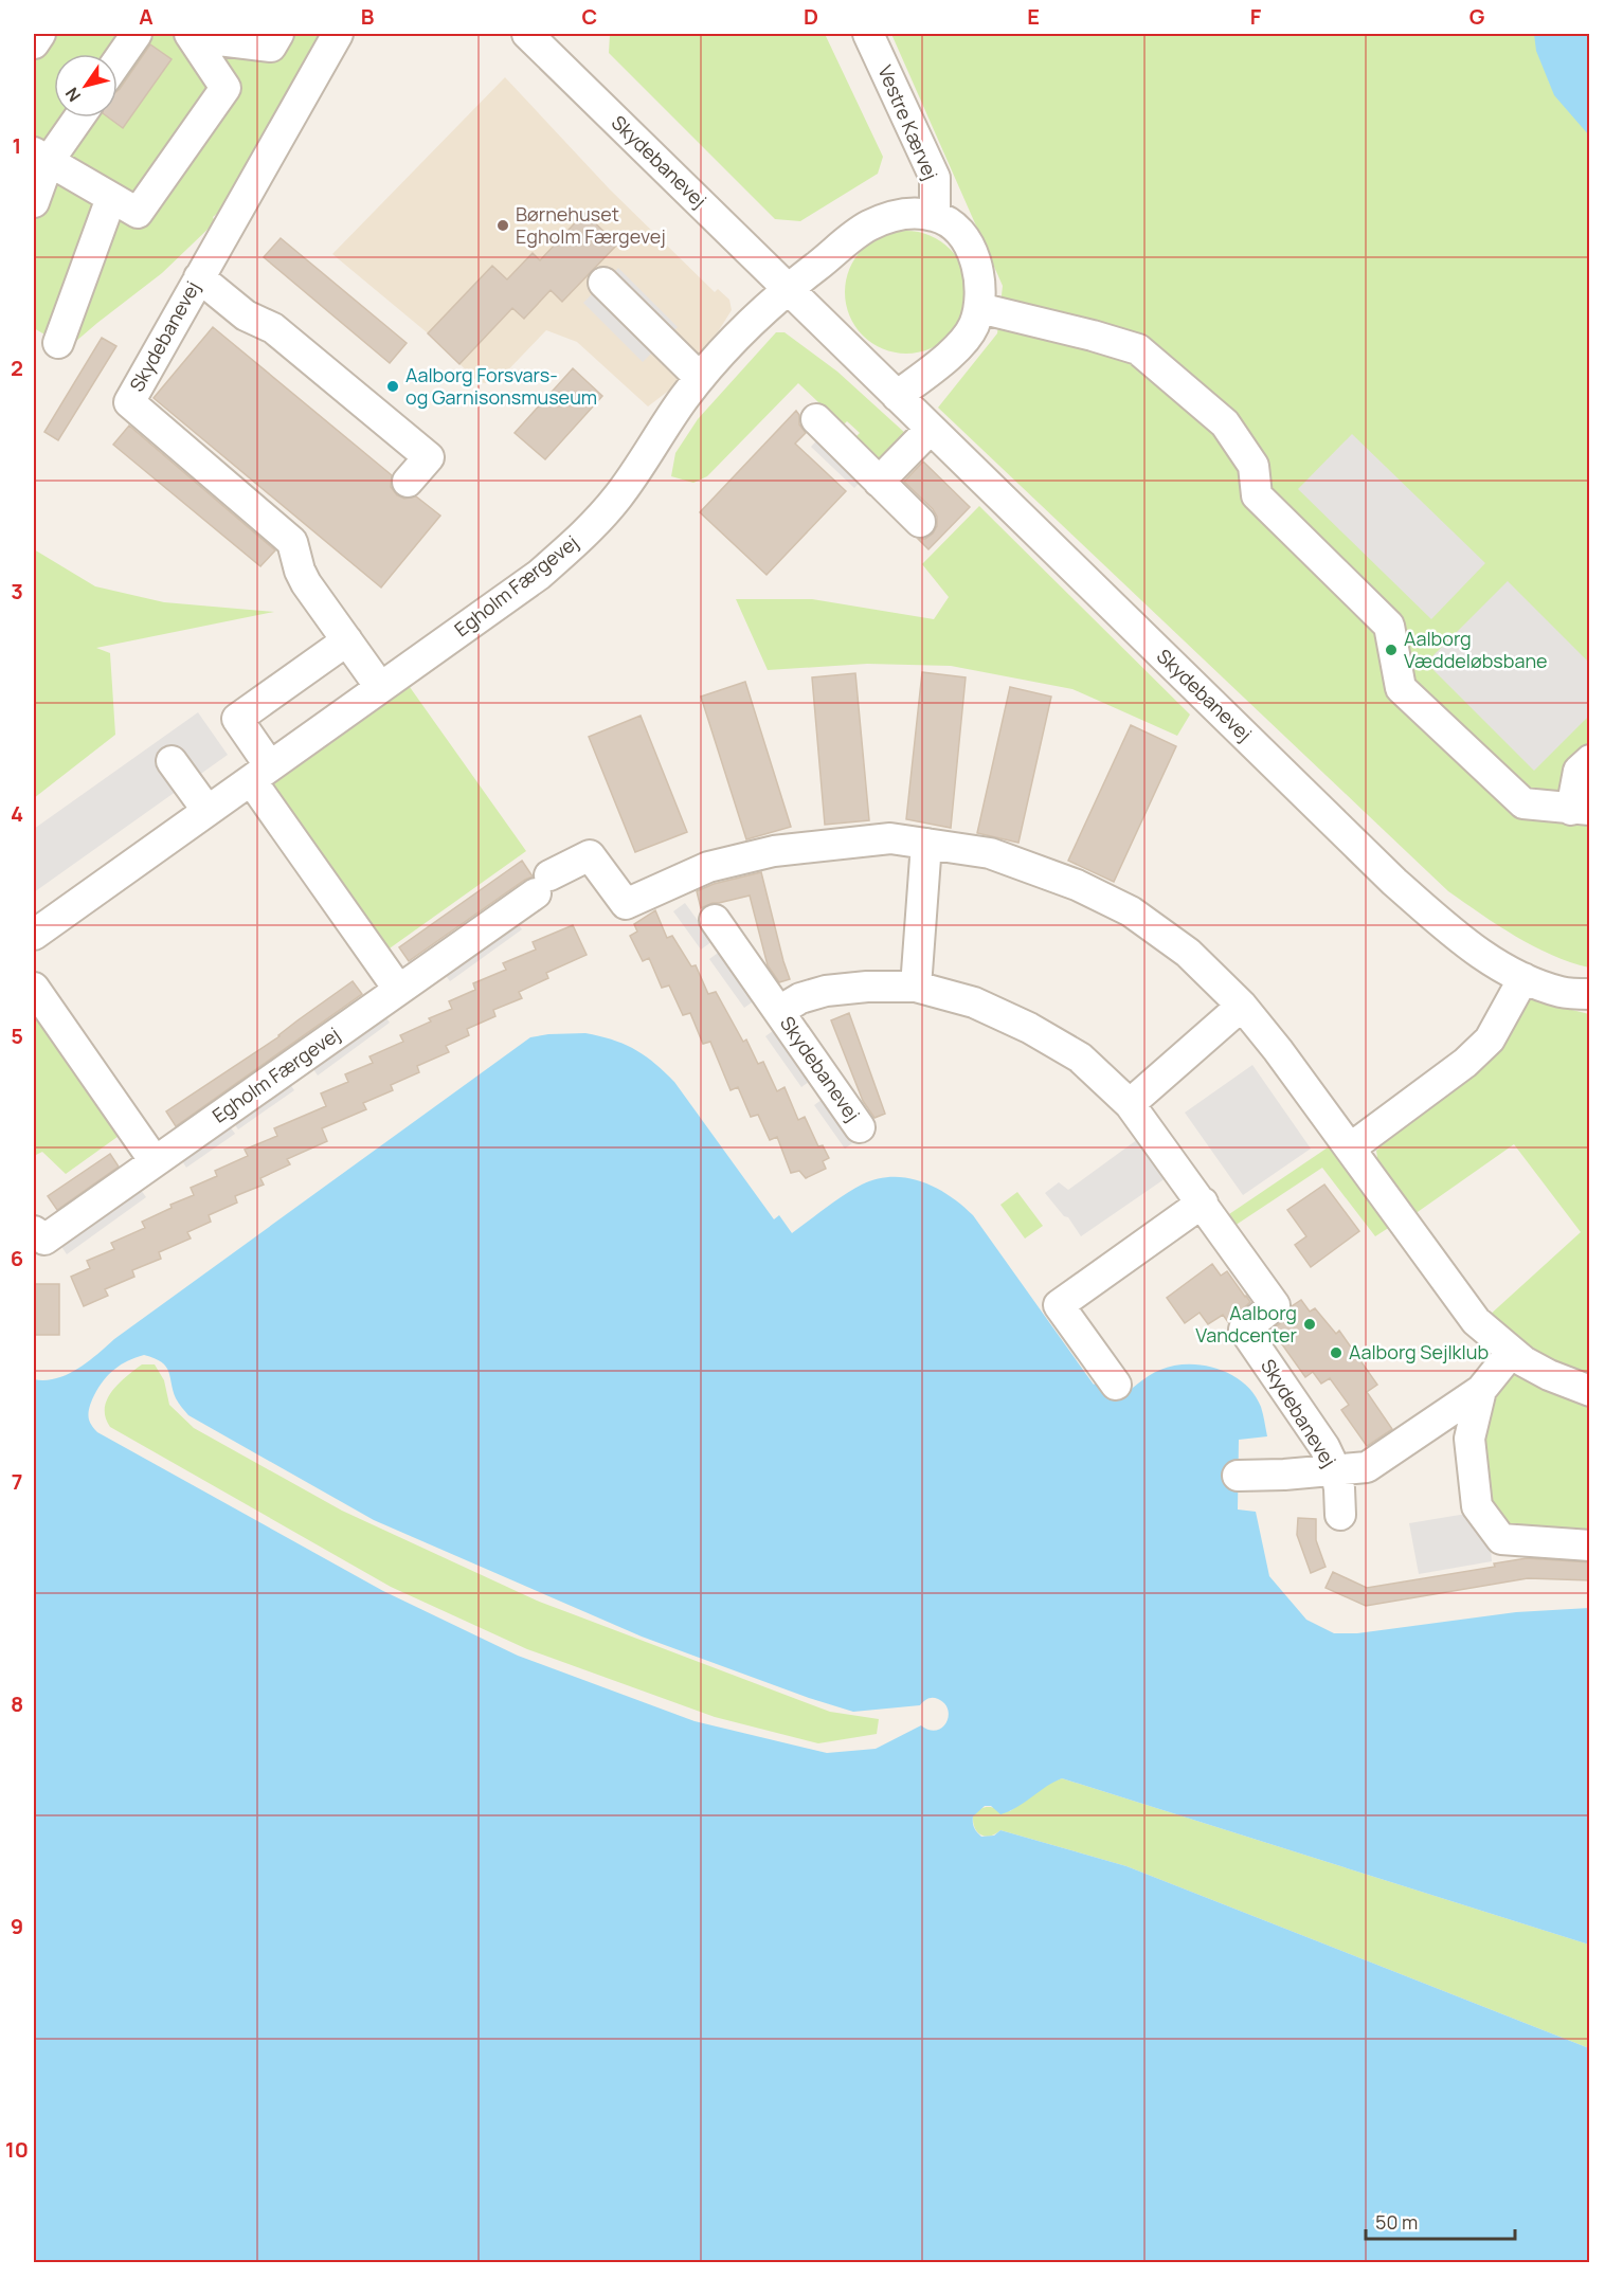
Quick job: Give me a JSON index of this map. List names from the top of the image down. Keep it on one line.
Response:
{"streets":{"street":["Vestre Kærvej","Skydebanevej","Egholm Færgevej"]},"crossings":[["Vestre Kærvej","Skydebanevej"],["Vestre Kærvej","Egholm Færgevej"],["Skydebanevej","Egholm Færgevej"]],"places":["Børnehuset Egholm Færgevej","Aalborg Forsvars- og Garnisonsmuseum","Aalborg Væddeløbsbane","Aalborg Vandcenter","Aalborg Sejlklub"],"scale_bar":"50 m","north":"bottom left","grid":{"columns":["A","B","C","D","E","F","G"],"rows":["1","2","3","4","5","6","7","8","9","10"]}}
